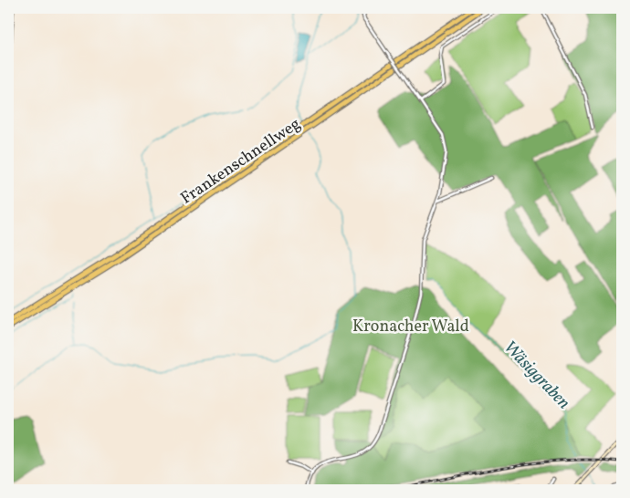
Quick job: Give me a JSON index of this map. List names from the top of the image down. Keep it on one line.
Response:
{"streets":{"highway":["Frankenschnellweg"]},"water":["Wäsiggraben"],"parks":["Kronacher Wald"]}
